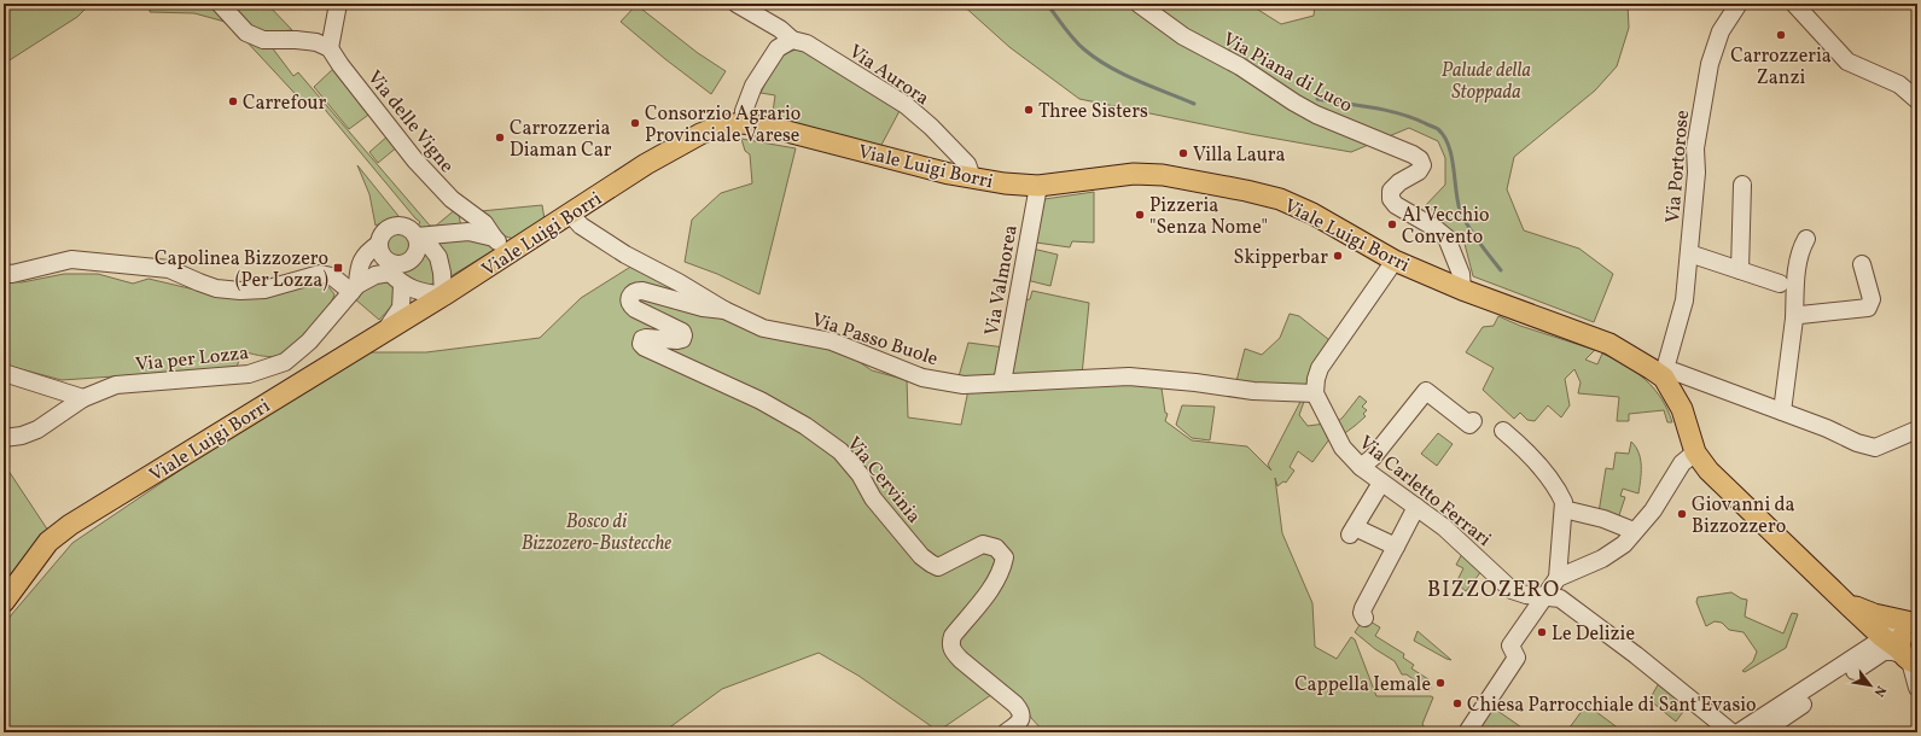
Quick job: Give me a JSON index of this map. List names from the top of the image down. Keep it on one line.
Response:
{"streets":{"main road":["Viale Luigi Borri"],"street":["Via Piana di Luco","Via Aurora","Via delle Vigne","Via Portorose","Via Valmorea","Via Passo Buole","Via per Lozza","Via Cervinia","Via Carletto Ferrari"]},"crossings":[["Via Piana di Luco","Viale Luigi Borri"],["Via Aurora","Viale Luigi Borri"],["Via delle Vigne","Viale Luigi Borri"],["Viale Luigi Borri","Via Portorose"],["Viale Luigi Borri","Via Valmorea"],["Viale Luigi Borri","Via Passo Buole"],["Via Valmorea","Via Passo Buole"],["Via Passo Buole","Via Cervinia"],["Via Passo Buole","Via Carletto Ferrari"]],"districts":["BIZZOZERO"],"parks":["Palude della Stoppada","Bosco di Bizzozero-Bustecche"],"places":{"other":["Carrozzeria Zanzi","Carrefour","Three Sisters","Consorzio Agrario Provinciale Varese","Carrozzeria Diaman Car","Villa Laura","Pizzeria \"Senza Nome\"","Al Vecchio Convento","Skipperbar","Giovanni da Bizzozzero","Le Delizie","Cappella Iemale","Chiesa Parrocchiale di Sant'Evasio"],"transit":["Capolinea Bizzozero (Per Lozza)"]},"north":"bottom right"}
